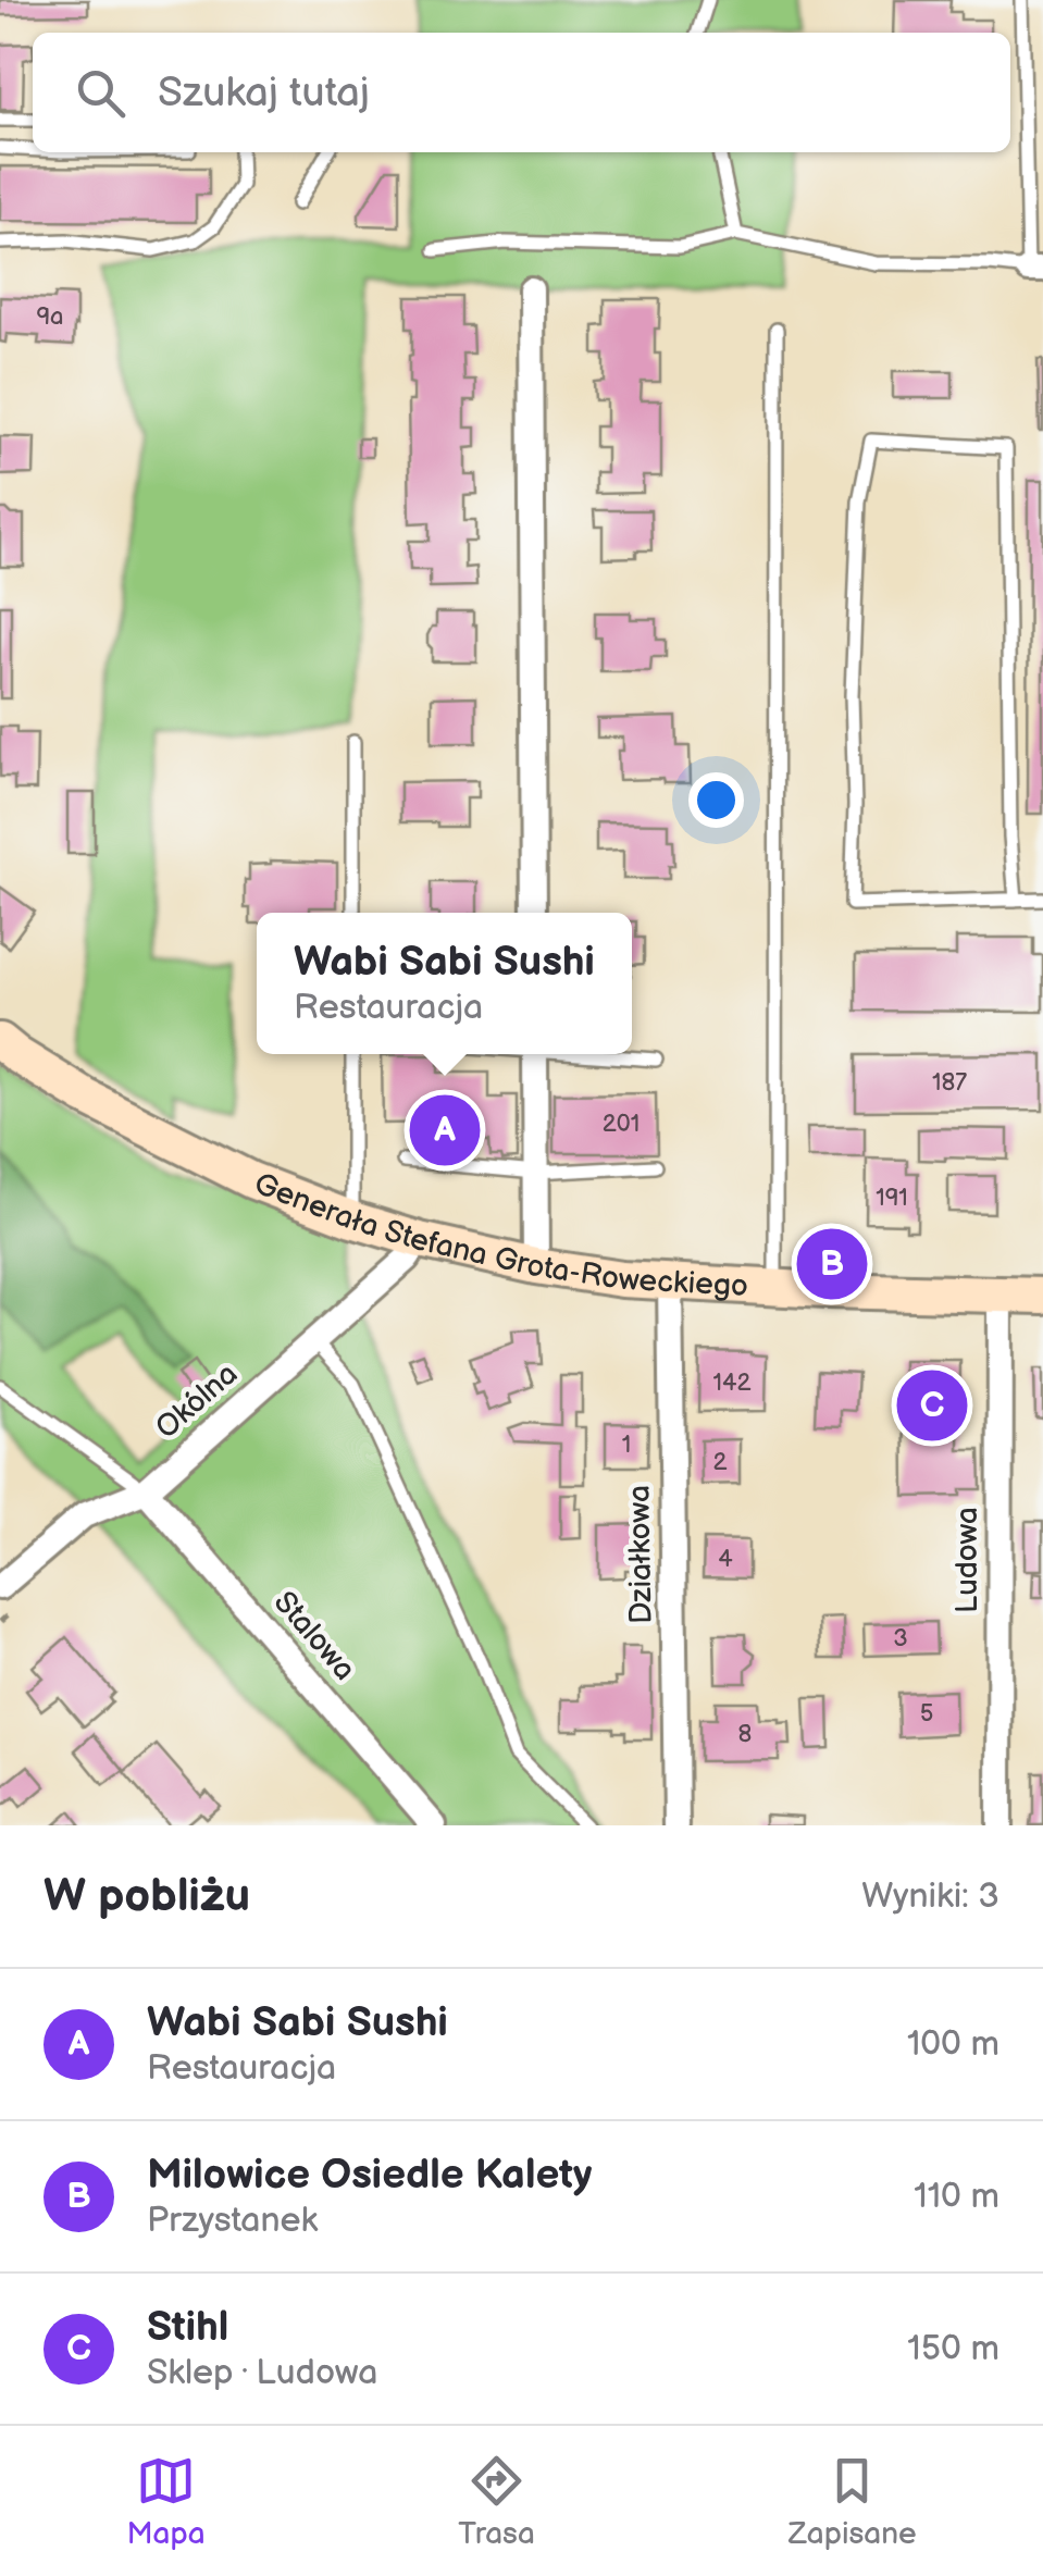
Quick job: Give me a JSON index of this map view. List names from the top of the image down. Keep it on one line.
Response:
{"streets":{"street":["Generała Stefana Grota-Roweckiego","Okólna","Działkowa","Ludowa","Stalowa"]},"crossings":[["Generała Stefana Grota-Roweckiego","Okólna"],["Generała Stefana Grota-Roweckiego","Działkowa"],["Generała Stefana Grota-Roweckiego","Ludowa"],["Okólna","Stalowa"]],"house_numbers":["9a","187","201","191","142","1","2","4","3","5","8"],"page":{"search":"Szukaj tutaj","popup":["Wabi Sabi Sushi","Restauracja"],"pins":["A","B","C"],"heading":["W pobliżu","Wyniki: 3"],"list":[{"mark":"A","name":"Wabi Sabi Sushi","note":"Restauracja","value":"100 m"},{"mark":"B","name":"Milowice Osiedle Kalety","note":"Przystanek","value":"110 m"},{"mark":"C","name":"Stihl","note":"Sklep · Ludowa","value":"150 m"}],"nav":["Mapa","Trasa","Zapisane"]}}
